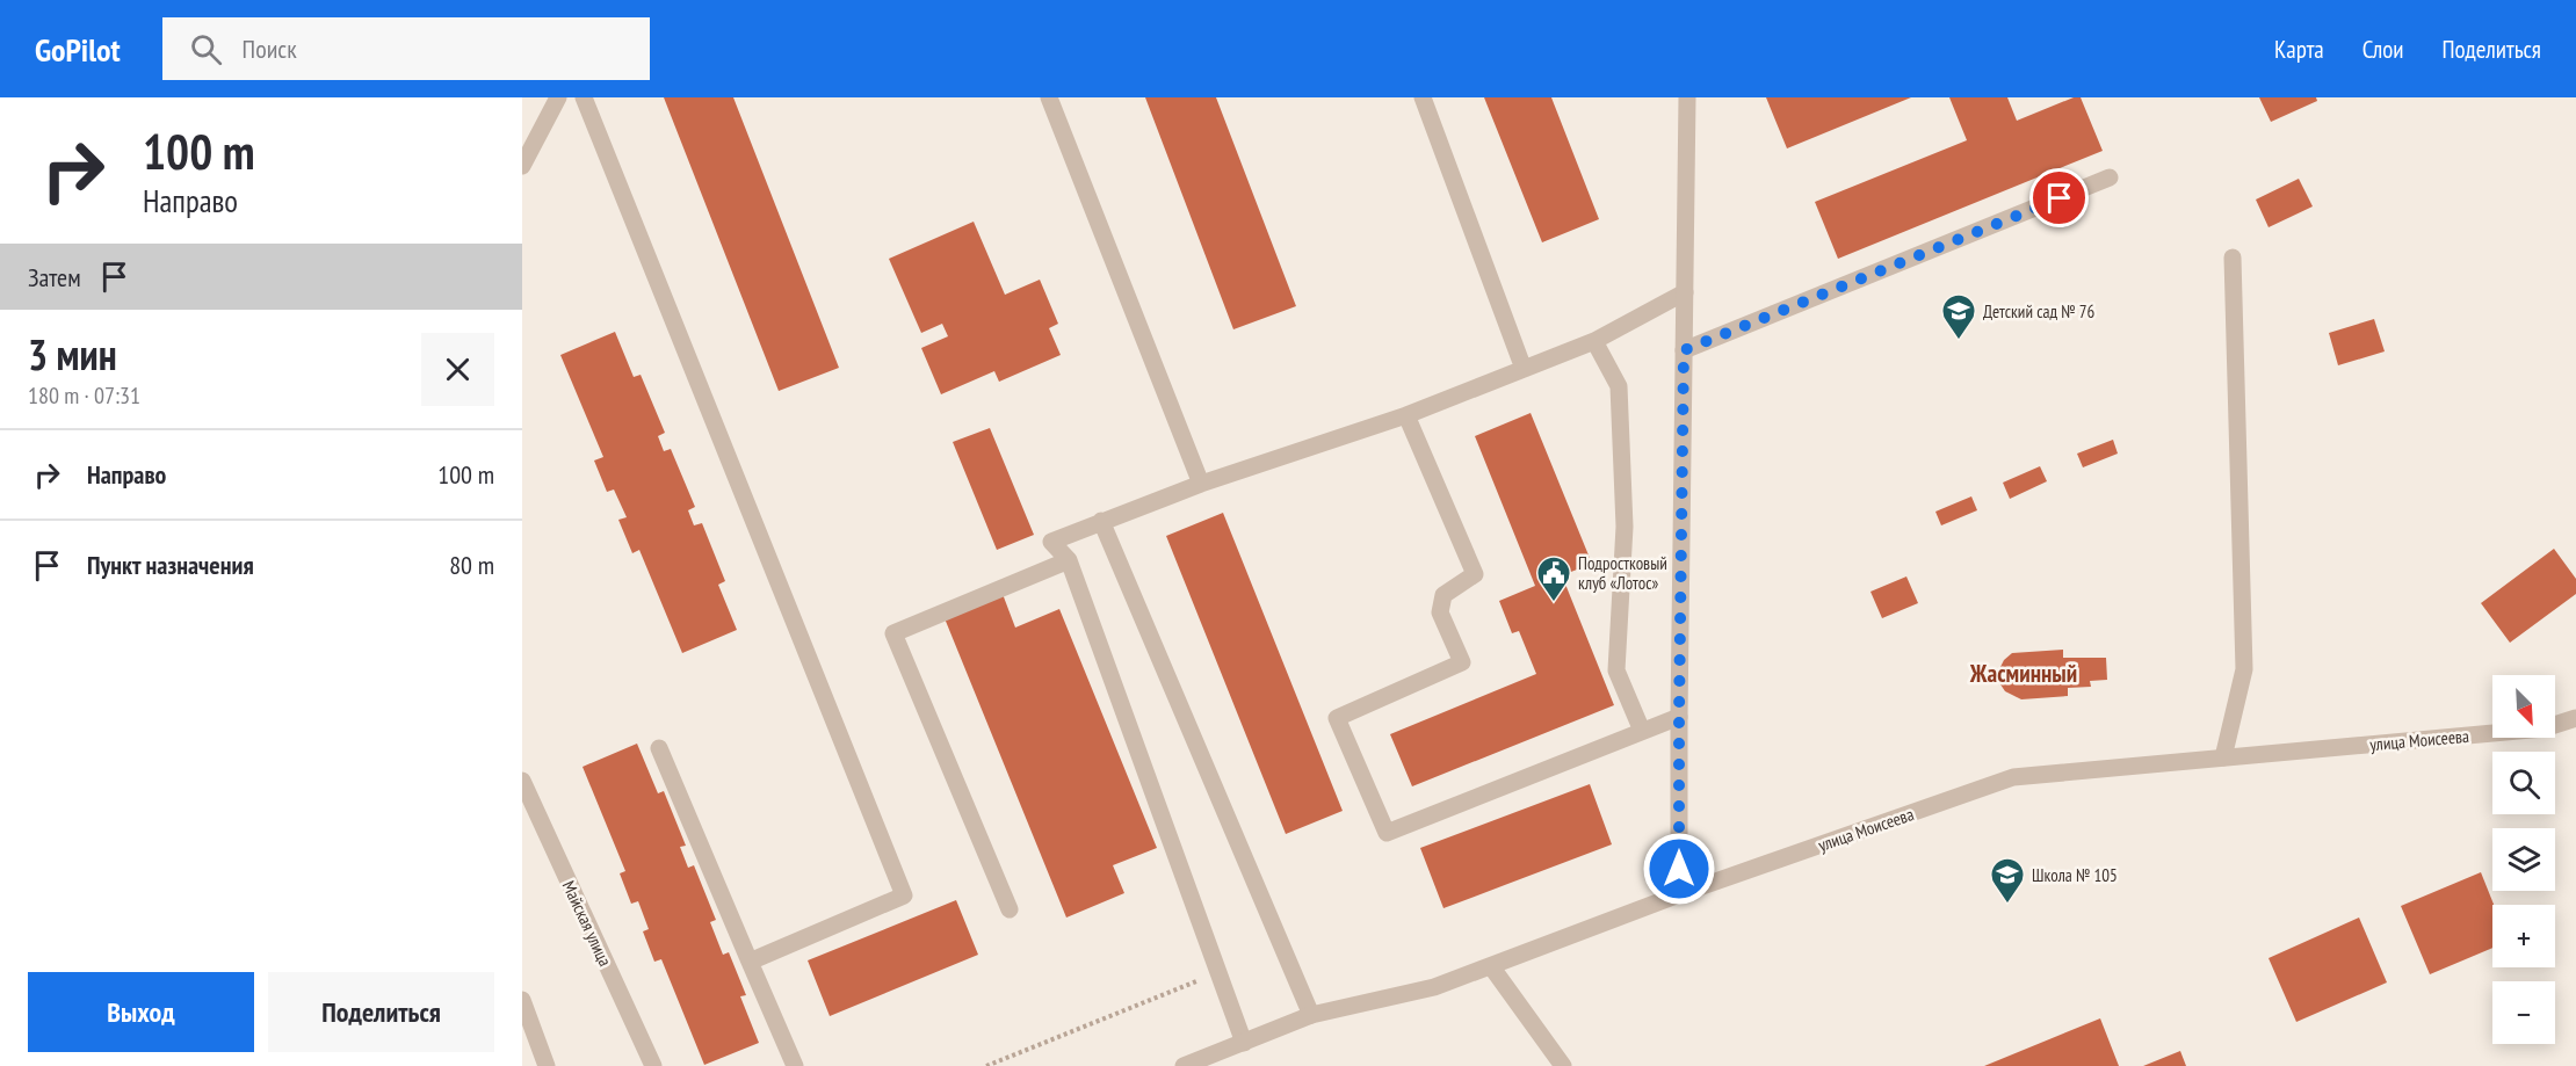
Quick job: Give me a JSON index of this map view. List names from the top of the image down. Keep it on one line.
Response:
{"streets":{"street":["улица Моисеева","Майская улица"]},"districts":["Жасминный"],"places":{"school or university":["Детский сад № 76","Школа № 105"],"public building":["Подростковый клуб «Лотос»"]},"north":"bottom right","page":{"header":"GoPilot","search":"Поиск","nav":["Карта","Слои","Поделиться"],"turn":["100 m","Направо"],"then":"Затем","heading":["3 мин","180 m · 07:31"],"list":[{"name":"Направо","value":"100 m"},{"name":"Пункт назначения","value":"80 m"}],"map_buttons":["+","−"],"buttons":["Выход","Поделиться"]}}
